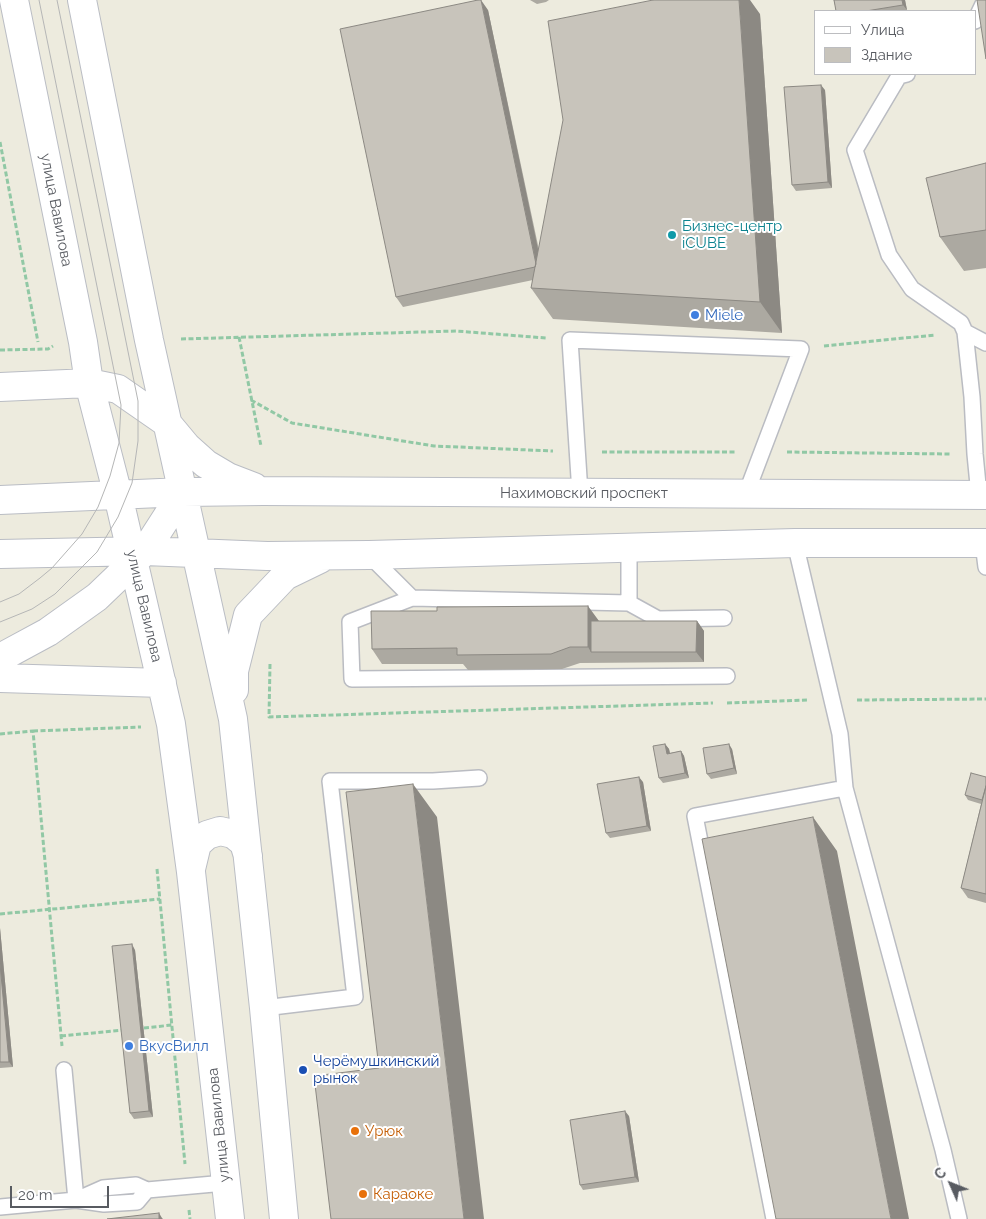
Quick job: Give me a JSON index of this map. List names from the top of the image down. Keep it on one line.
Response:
{"streets":{"main road":["улица Вавилова","Нахимовский проспект"]},"crossings":[["улица Вавилова","Нахимовский проспект"]],"places":["Бизнес-центр iCUBE","Miele","ВкусВилл","Черёмушкинский рынок","Урюк","Караоке"],"legend":["Улица","Здание"],"scale_bar":"20 m","north":"top left"}
